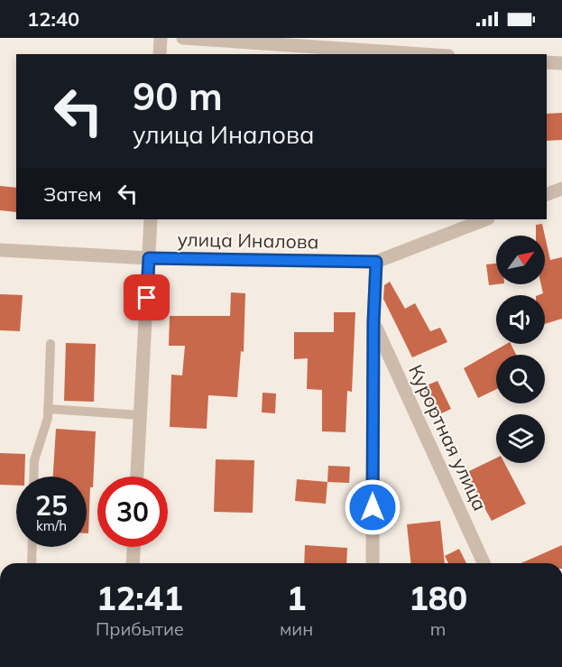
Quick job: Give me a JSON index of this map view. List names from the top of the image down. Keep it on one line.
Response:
{"streets":{"street":["улица Иналова","Курортная улица"]},"north":"top right","page":{"status":"12:40","turn":["90 m","улица Иналова"],"then":"Затем","speed":"25 km/h","limit":"30","eta":["12:41","Прибытие","1","мин","180","m"]}}
